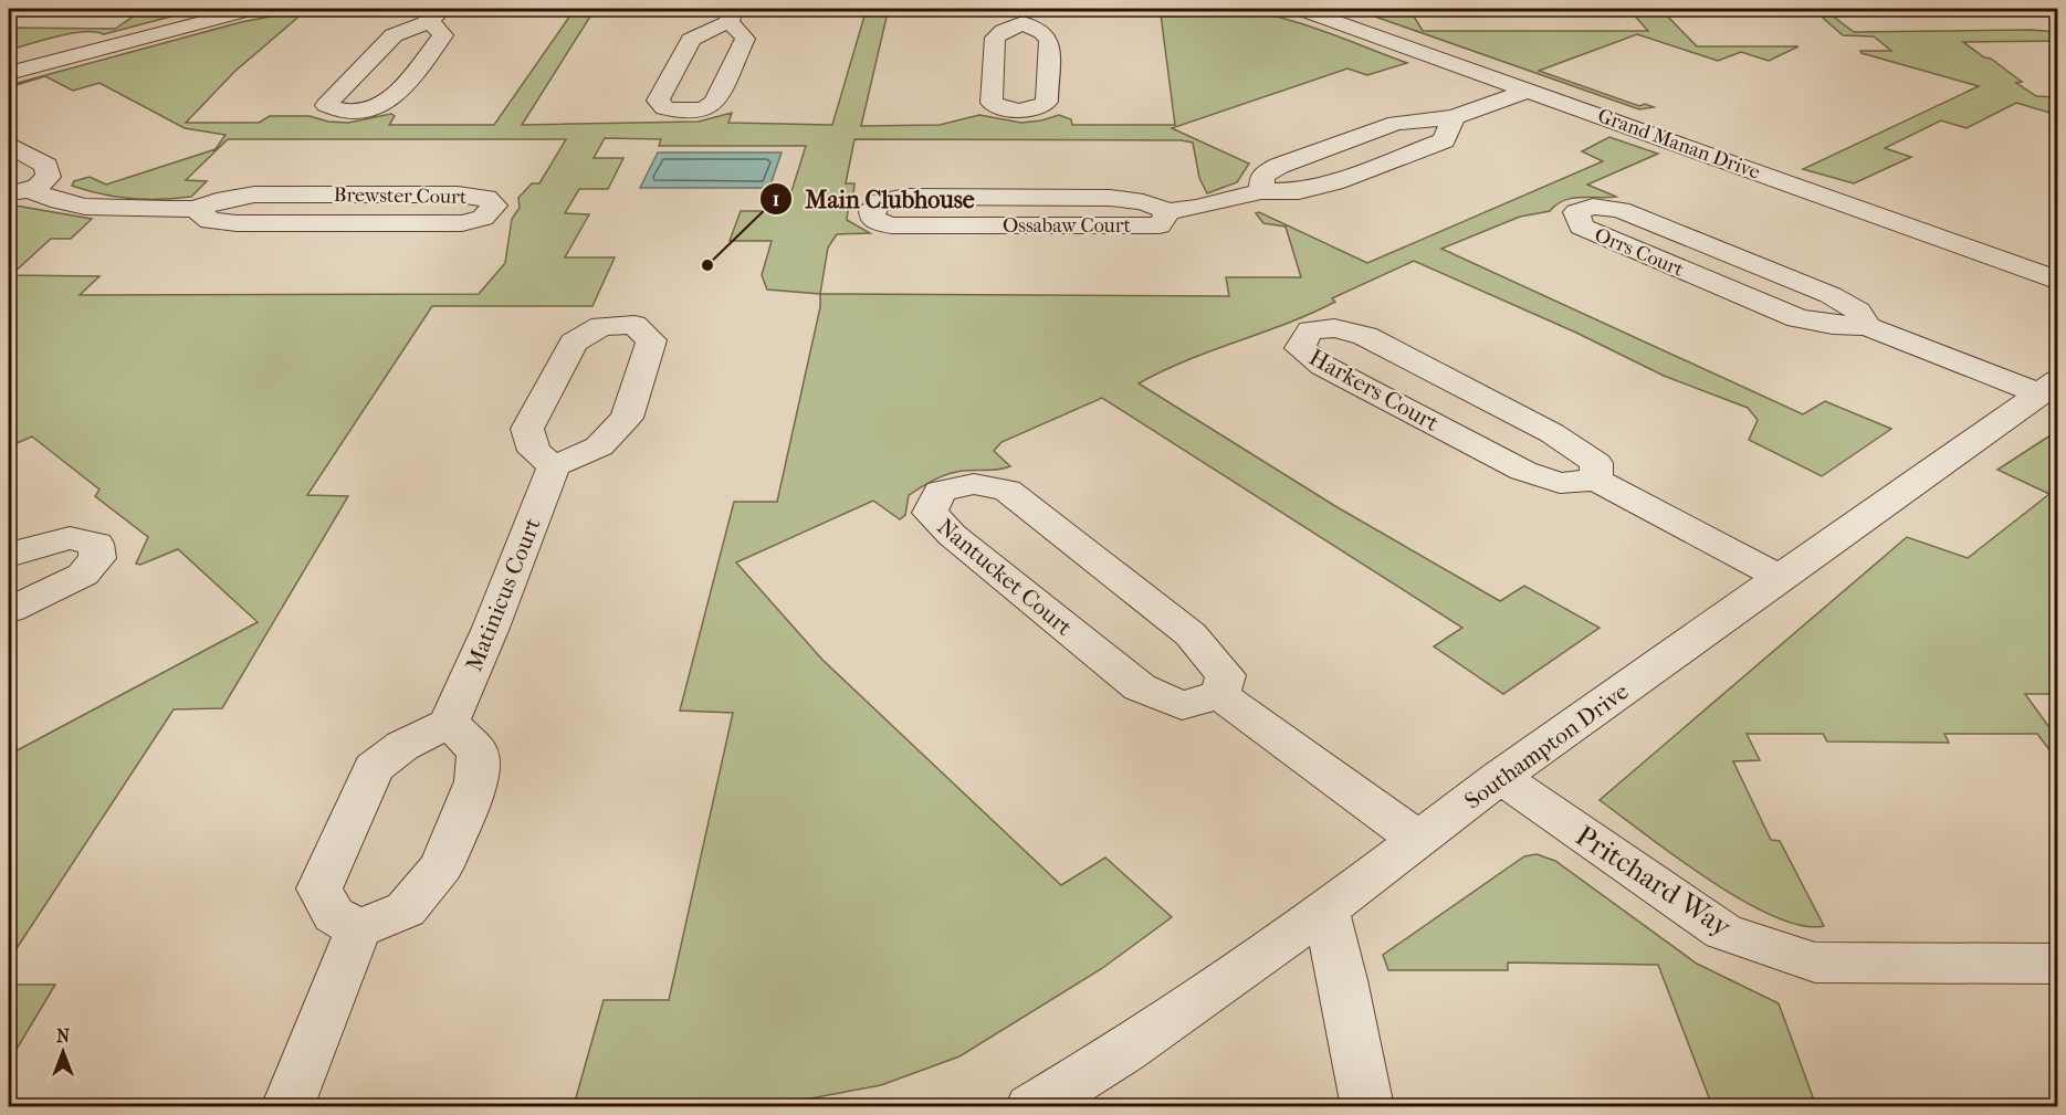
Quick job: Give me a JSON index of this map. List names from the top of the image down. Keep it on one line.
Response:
{"streets":{"street":["Grand Manan Drive","Brewster Court","Ossabaw Court","Orrs Court","Harkers Court","Nantucket Court","Matinicus Court","Southampton Drive","Pritchard Way"]},"crossings":[["Orrs Court","Southampton Drive"],["Southampton Drive","Pritchard Way"]],"places":["Main Clubhouse"],"north":"top"}
